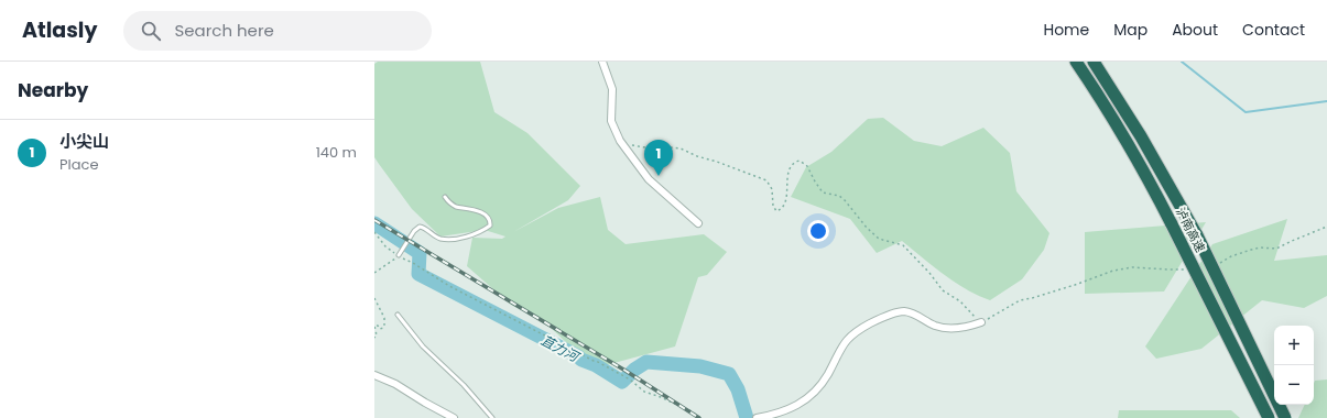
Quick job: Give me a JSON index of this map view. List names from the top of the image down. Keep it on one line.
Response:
{"streets":{"highway":["泸南高速"]},"water":["苴力河"],"page":{"header":"Atlasly","search":"Search here","nav":["Home","Map","About","Contact"],"heading":"Nearby","list":[{"mark":"1","name":"小尖山","note":"Place","value":"140 m"}],"pins":"1","map_buttons":["+","−"]}}
